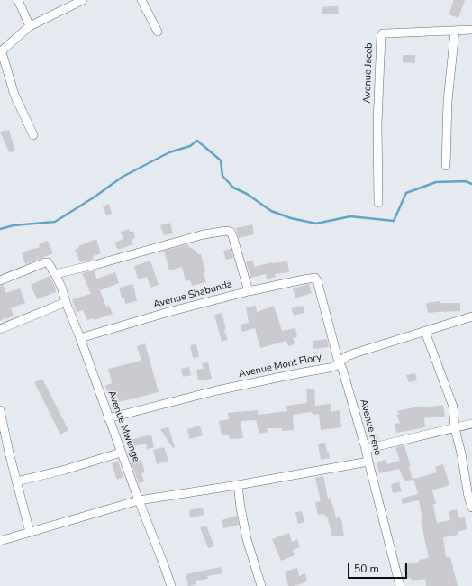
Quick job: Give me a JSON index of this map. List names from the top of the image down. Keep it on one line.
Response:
{"streets":{"street":["Avenue Jacob","Avenue Shabunda","Avenue Mont Flory","Avenue Mwenge","Avenue Fene"]},"crossings":[["Avenue Shabunda","Avenue Mwenge"],["Avenue Shabunda","Avenue Fene"],["Avenue Mont Flory","Avenue Mwenge"],["Avenue Mont Flory","Avenue Fene"]],"scale_bar":"50 m"}
